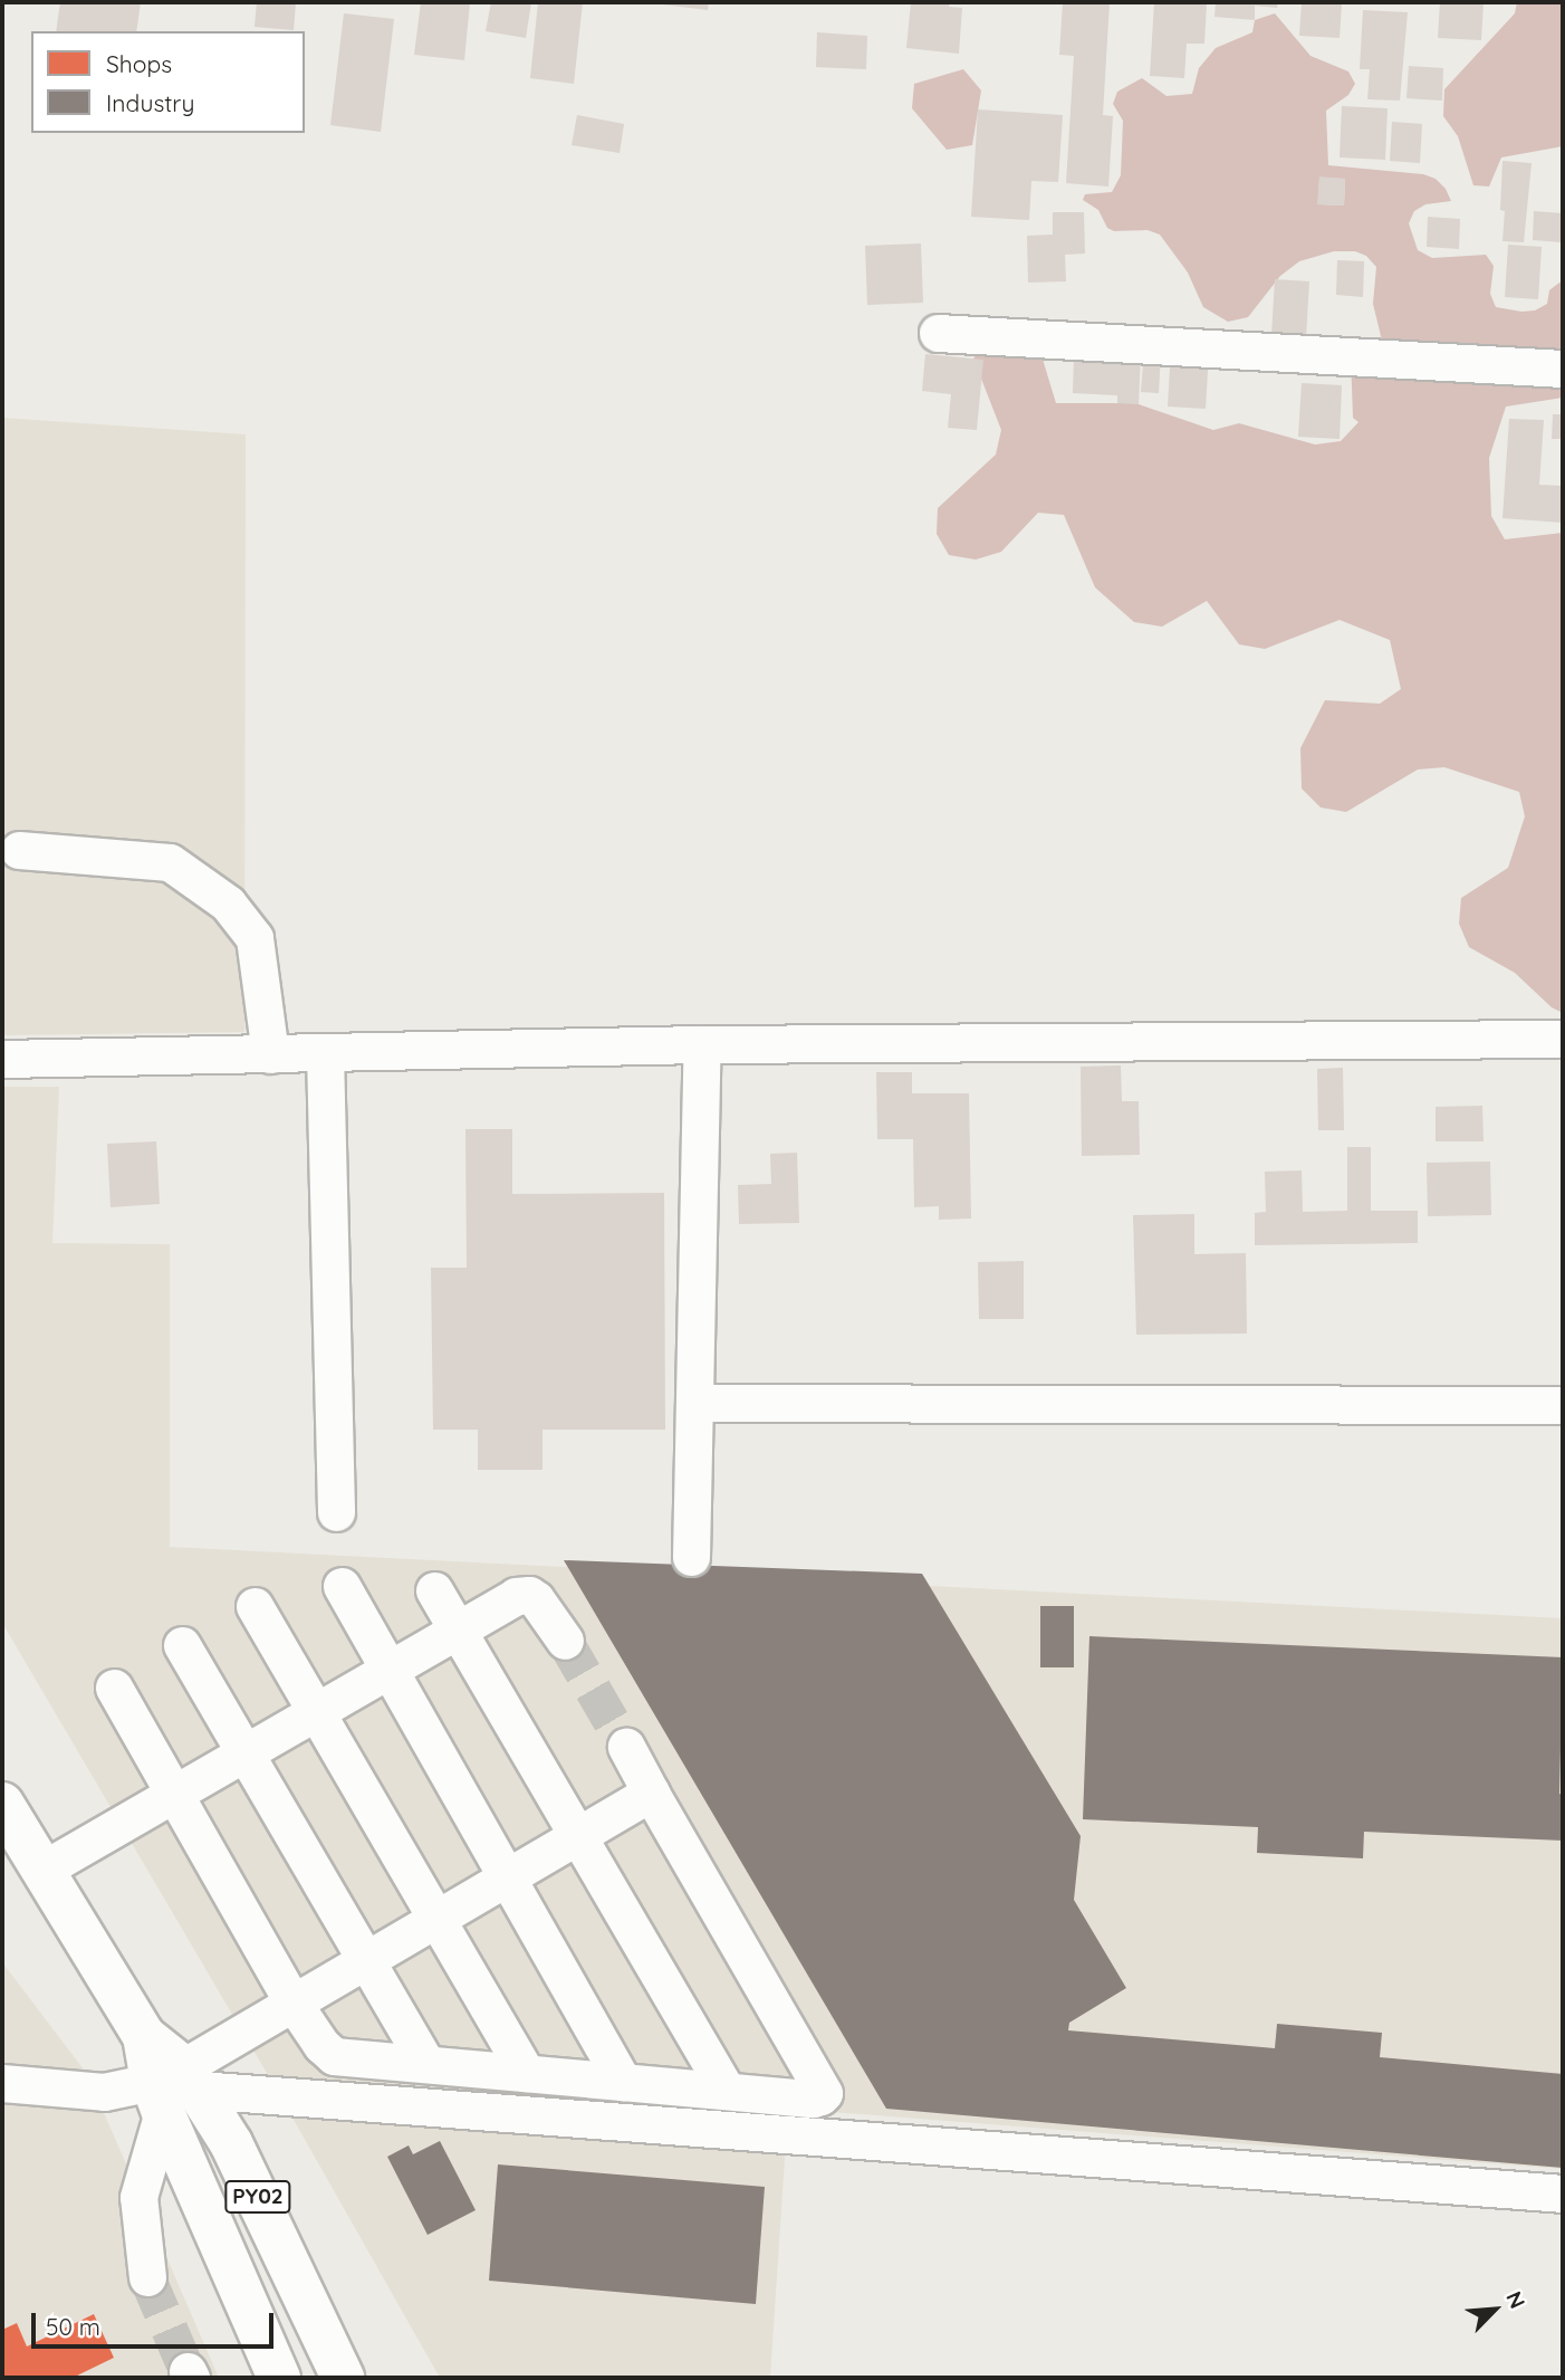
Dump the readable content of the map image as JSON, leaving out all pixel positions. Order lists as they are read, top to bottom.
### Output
{
  "streets": {
    "main road": ["PY02"]
  },
  "legend": ["Shops", "Industry"],
  "scale_bar": "50 m",
  "north": "top right"
}
